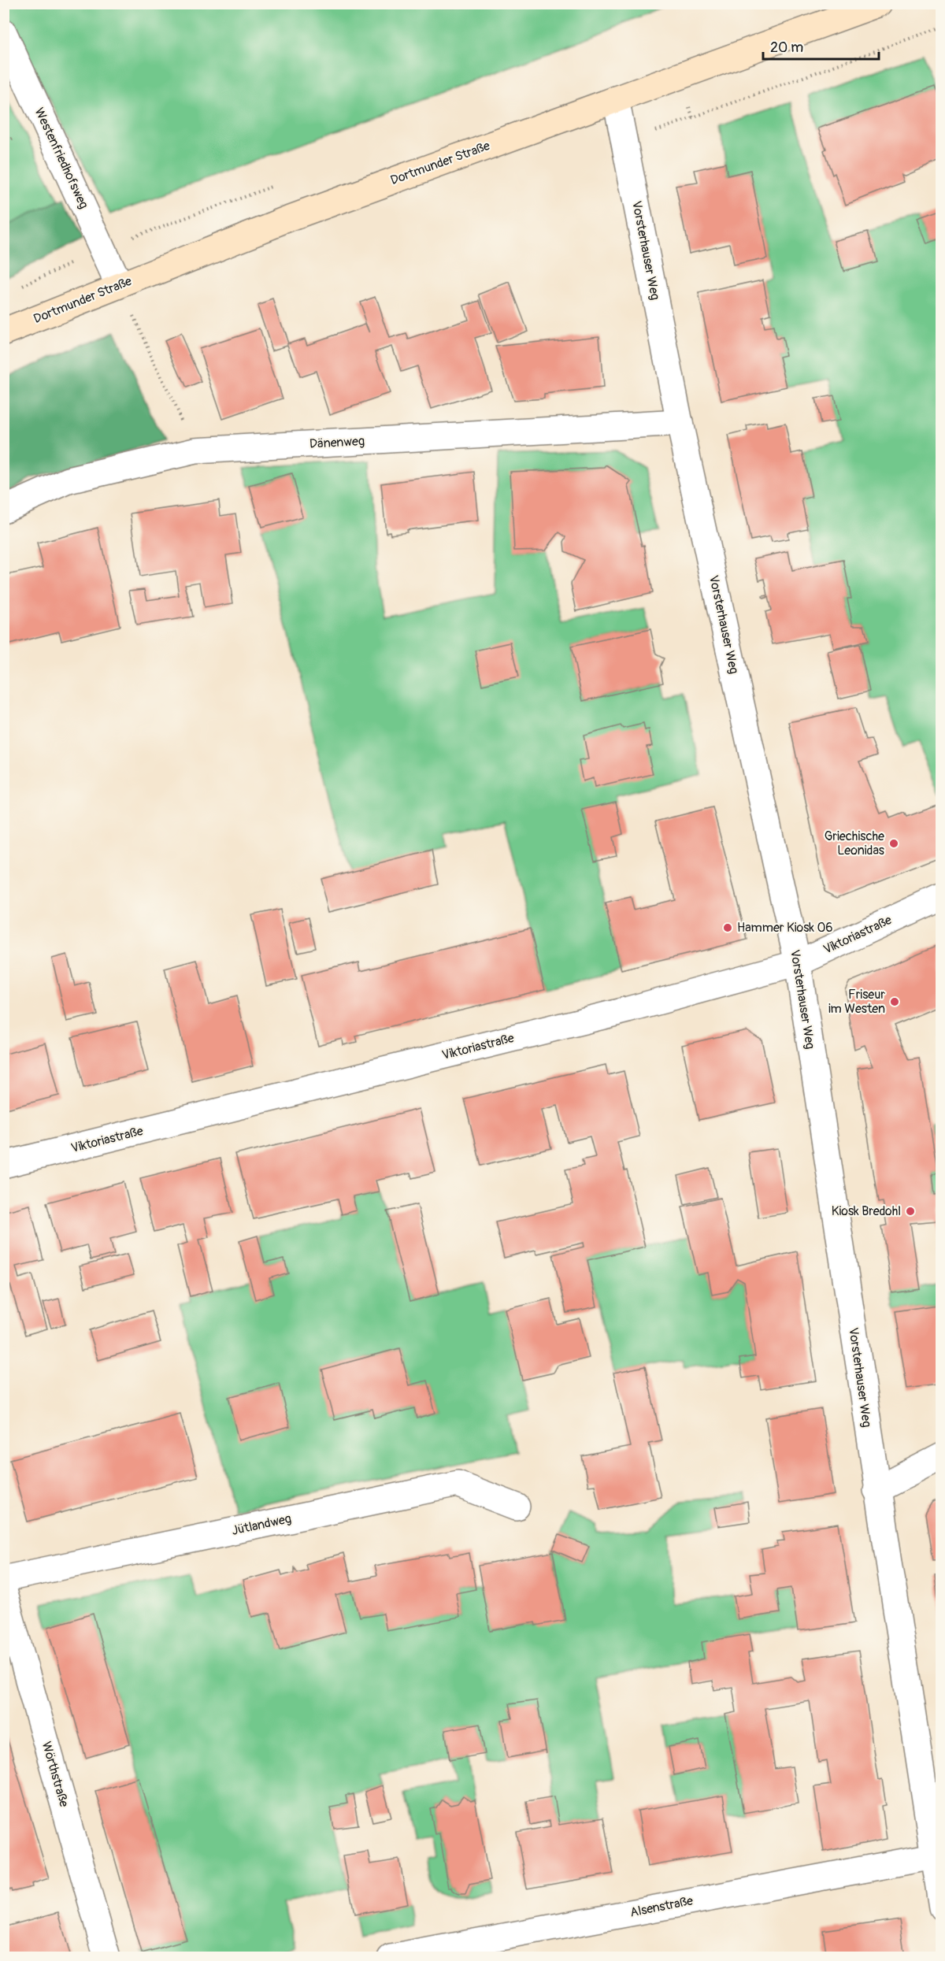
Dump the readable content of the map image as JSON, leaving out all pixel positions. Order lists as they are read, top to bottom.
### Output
{
  "streets": {
    "main road": ["Dortmunder Straße"],
    "street": [
      "Westenfriedhofsweg",
      "Vorsterhauser Weg",
      "Dänenweg",
      "Viktoriastraße",
      "Jütlandweg",
      "Wörthstraße",
      "Alsenstraße"
    ]
  },
  "crossings": [
    ["Westenfriedhofsweg", "Dortmunder Straße"],
    ["Dortmunder Straße", "Vorsterhauser Weg"],
    ["Vorsterhauser Weg", "Dänenweg"],
    ["Vorsterhauser Weg", "Viktoriastraße"],
    ["Vorsterhauser Weg", "Alsenstraße"]
  ],
  "places": [
    "Griechische Leonidas",
    "Hammer Kiosk 06",
    "Friseur im Westen",
    "Kiosk Bredohl"
  ],
  "scale_bar": "20 m"
}
